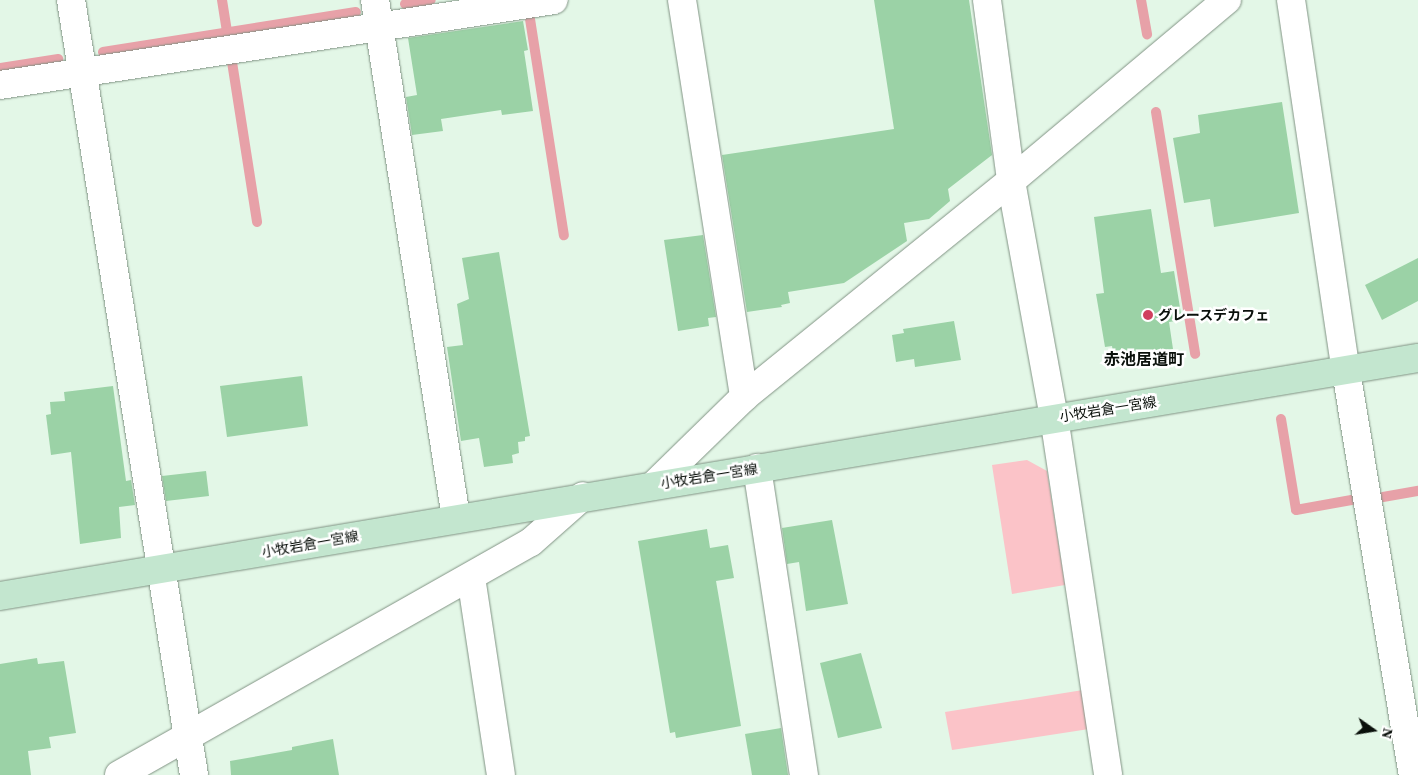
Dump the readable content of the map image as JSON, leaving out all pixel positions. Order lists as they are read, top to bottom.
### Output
{
  "streets": {
    "main road": ["小牧岩倉一宮線"]
  },
  "districts": ["赤池居道町"],
  "places": ["グレースデカフェ"],
  "north": "right"
}
